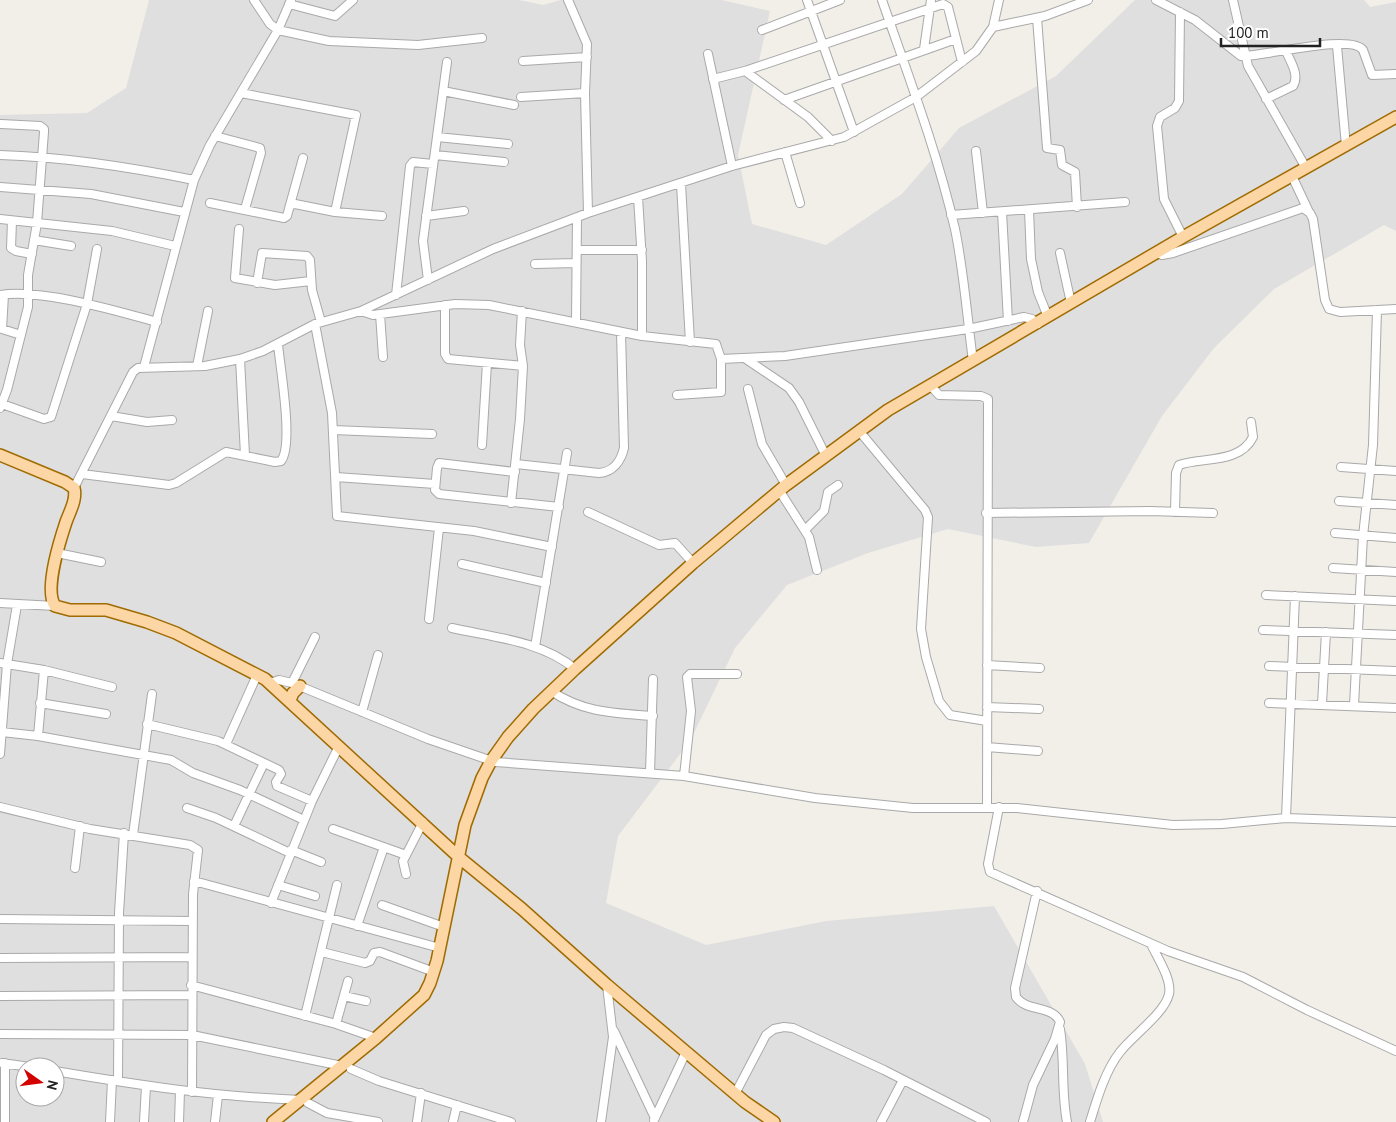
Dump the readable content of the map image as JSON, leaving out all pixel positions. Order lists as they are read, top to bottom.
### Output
{
  "scale_bar": "100 m",
  "north": "right"
}
